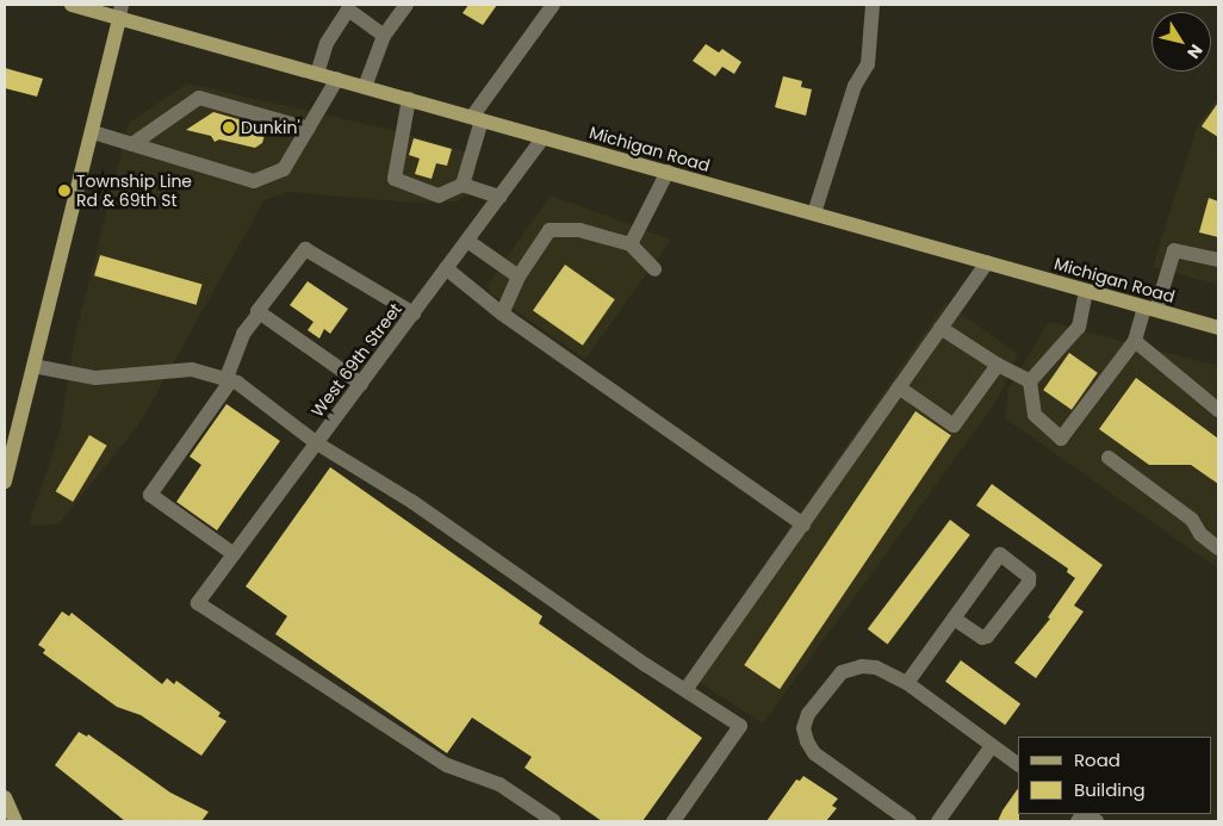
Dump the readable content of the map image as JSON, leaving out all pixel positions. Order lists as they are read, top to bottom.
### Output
{
  "streets": {
    "main road": ["Michigan Road"],
    "street": ["West 69th Street"]
  },
  "crossings": [
    ["Michigan Road", "West 69th Street"]
  ],
  "places": ["Dunkin'", "Township Line Rd & 69th St"],
  "legend": ["Road", "Building"],
  "north": "bottom right"
}
